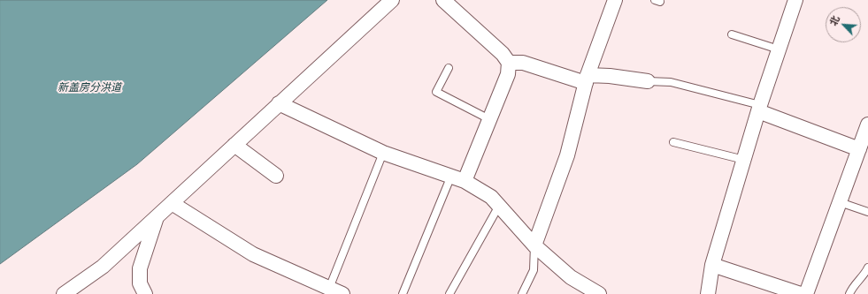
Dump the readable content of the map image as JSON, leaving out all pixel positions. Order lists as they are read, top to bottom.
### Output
{
  "water": ["新盖房分洪道"],
  "north": "top left"
}
